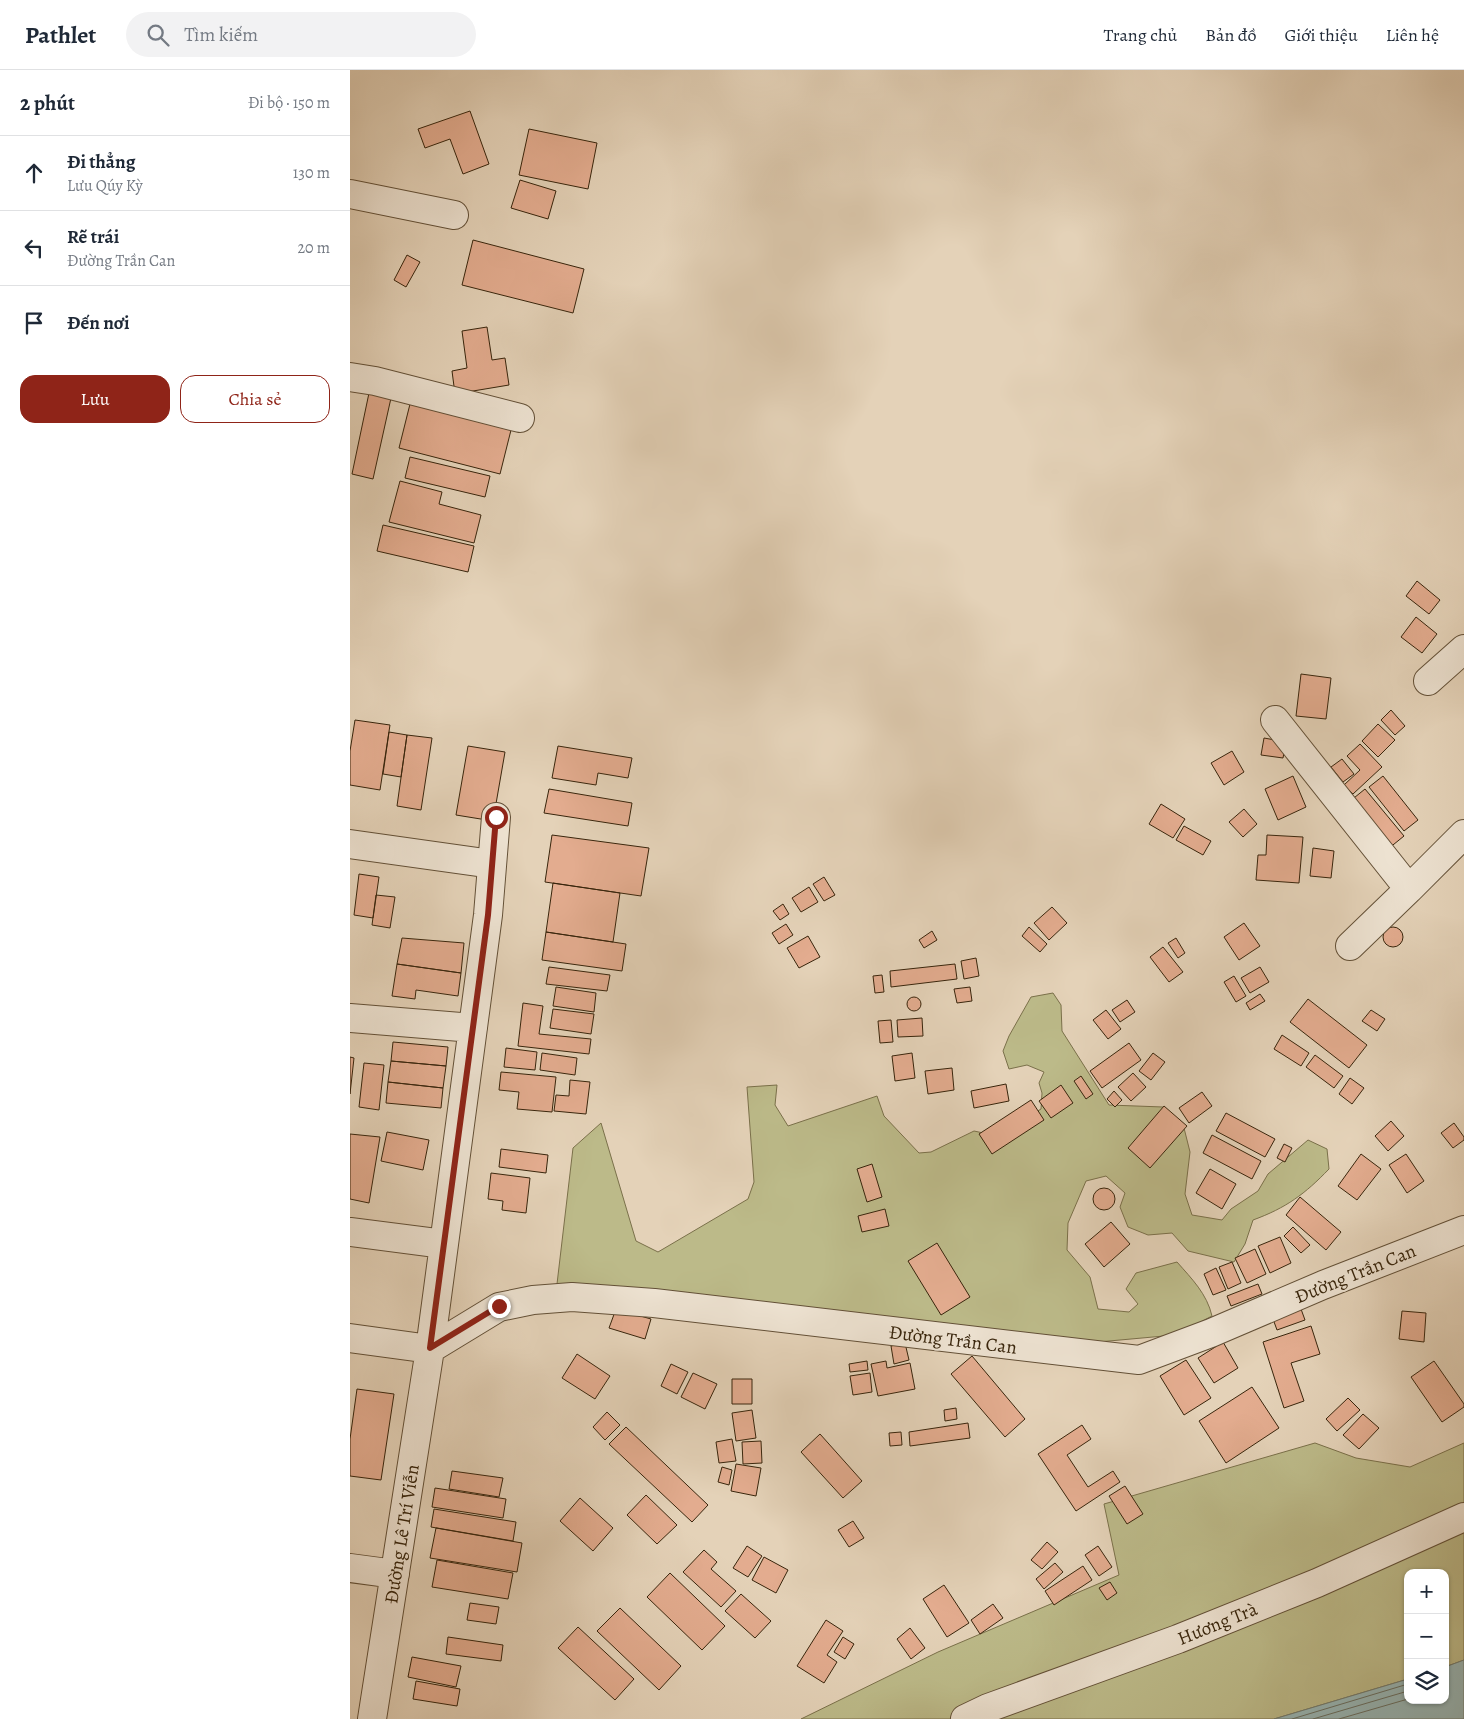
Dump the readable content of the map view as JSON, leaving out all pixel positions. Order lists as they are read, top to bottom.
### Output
{
  "streets": {
    "street": ["Đường Trần Can", "Đường Lê Trí Viễn", "Hương Trà"]
  },
  "crossings": [
    ["Đường Trần Can", "Đường Lê Trí Viễn"]
  ],
  "page": {
    "header": "Pathlet",
    "search": "Tìm kiếm",
    "nav": [
      "Trang chủ",
      "Bản đồ",
      "Giới thiệu",
      "Liên hệ"
    ],
    "heading": ["2 phút", "Đi bộ · 150 m"],
    "list": [
      ["Đi thẳng", "Lưu Qúy Kỳ", "130 m"],
      ["Rẽ trái", "Đường Trần Can", "20 m"],
      "Đến nơi"
    ],
    "buttons": ["Lưu", "Chia sẻ"],
    "map_buttons": ["+", "−"]
  }
}
